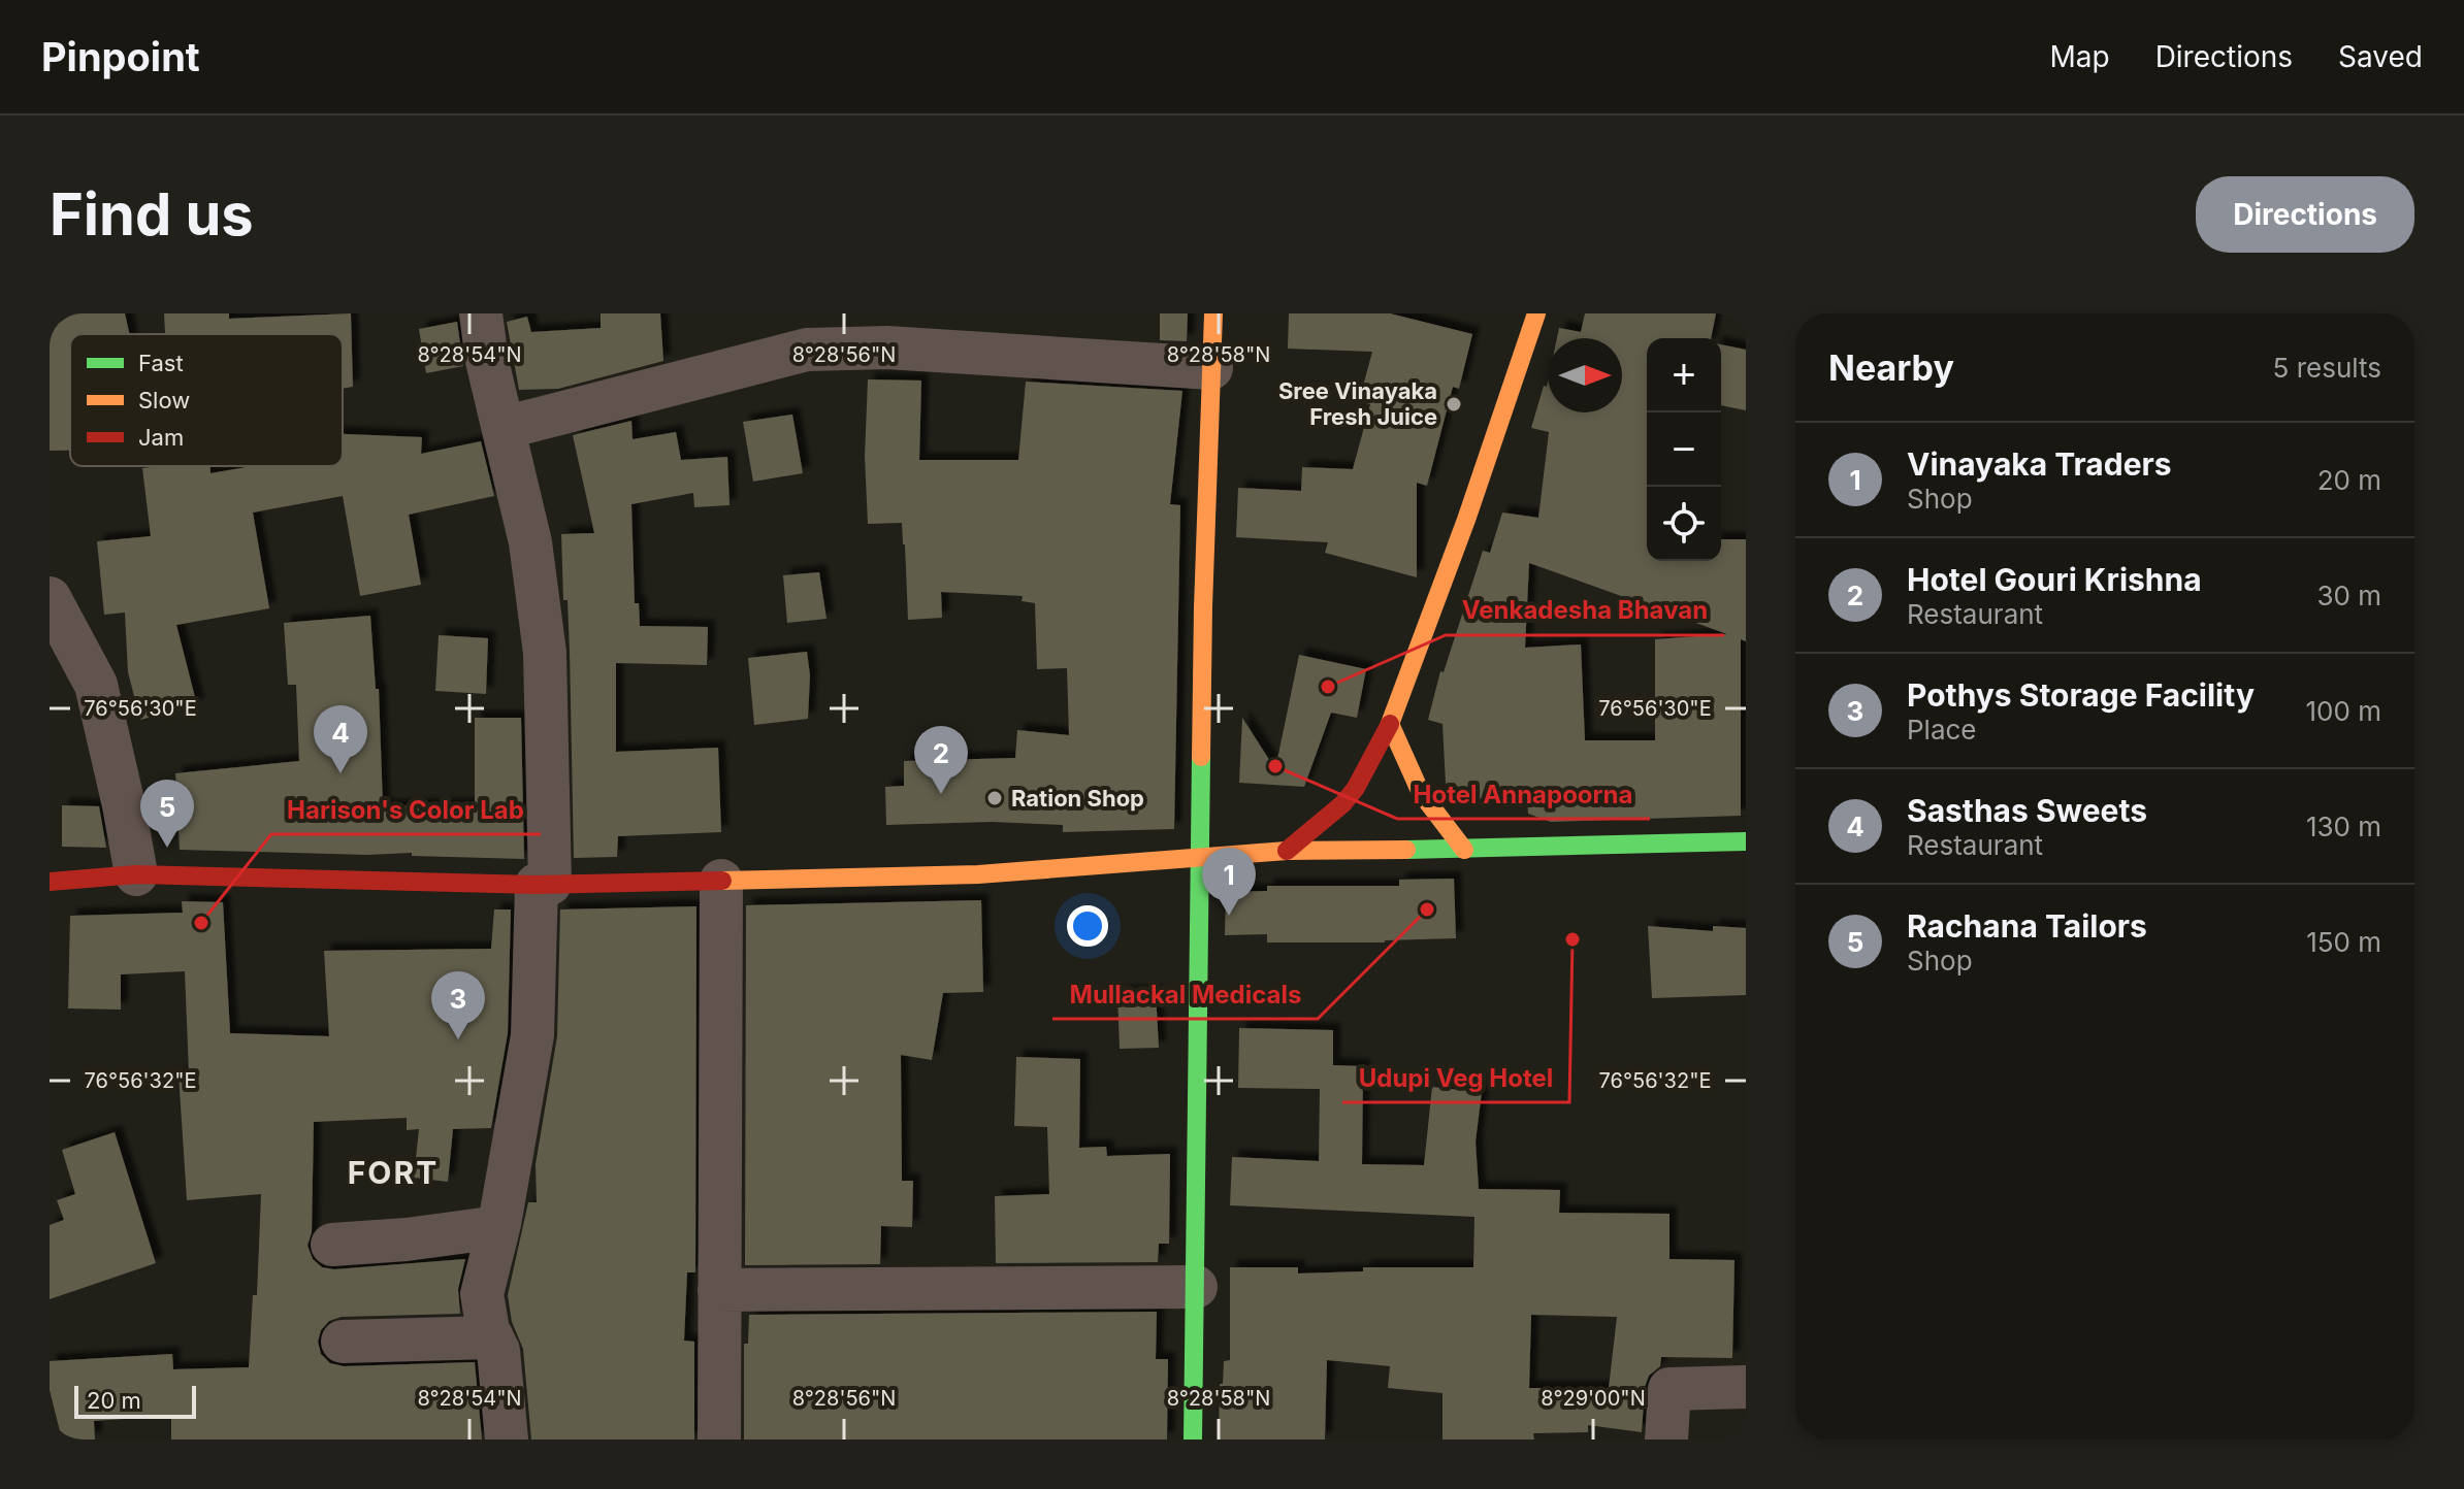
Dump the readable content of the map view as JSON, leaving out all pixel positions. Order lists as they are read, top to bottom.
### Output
{
  "districts": ["FORT"],
  "places": [
    "Sree Vinayaka Fresh Juice",
    "Venkadesha Bhavan",
    "Hotel Annapoorna",
    "Ration Shop",
    "Mullackal Medicals",
    "Harison's Color Lab",
    "Udupi Veg Hotel"
  ],
  "legend": ["Fast", "Slow", "Jam"],
  "scale_bar": "20 m",
  "north": "right",
  "page": {
    "header": "Pinpoint",
    "nav": ["Map", "Directions", "Saved"],
    "buttons": "Directions",
    "title": "Find us",
    "heading": ["Nearby", "5 results"],
    "map_buttons": ["+", "−"],
    "list": [
      {
        "mark": "1",
        "name": "Vinayaka Traders",
        "note": "Shop",
        "value": "20 m"
      },
      {
        "mark": "2",
        "name": "Hotel Gouri Krishna",
        "note": "Restaurant",
        "value": "30 m"
      },
      {
        "mark": "3",
        "name": "Pothys Storage Facility",
        "note": "Place",
        "value": "100 m"
      },
      {
        "mark": "4",
        "name": "Sasthas Sweets",
        "note": "Restaurant",
        "value": "130 m"
      },
      {
        "mark": "5",
        "name": "Rachana Tailors",
        "note": "Shop",
        "value": "150 m"
      }
    ],
    "pins": [
      "4",
      "2",
      "5",
      "1",
      "3"
    ],
    "scale": "20 m"
  },
  "coordinates": [
    "8°28'54\"N",
    "8°28'56\"N",
    "8°28'58\"N",
    "76°56'30\"E",
    "76°56'32\"E",
    "8°29'00\"N"
  ]
}
